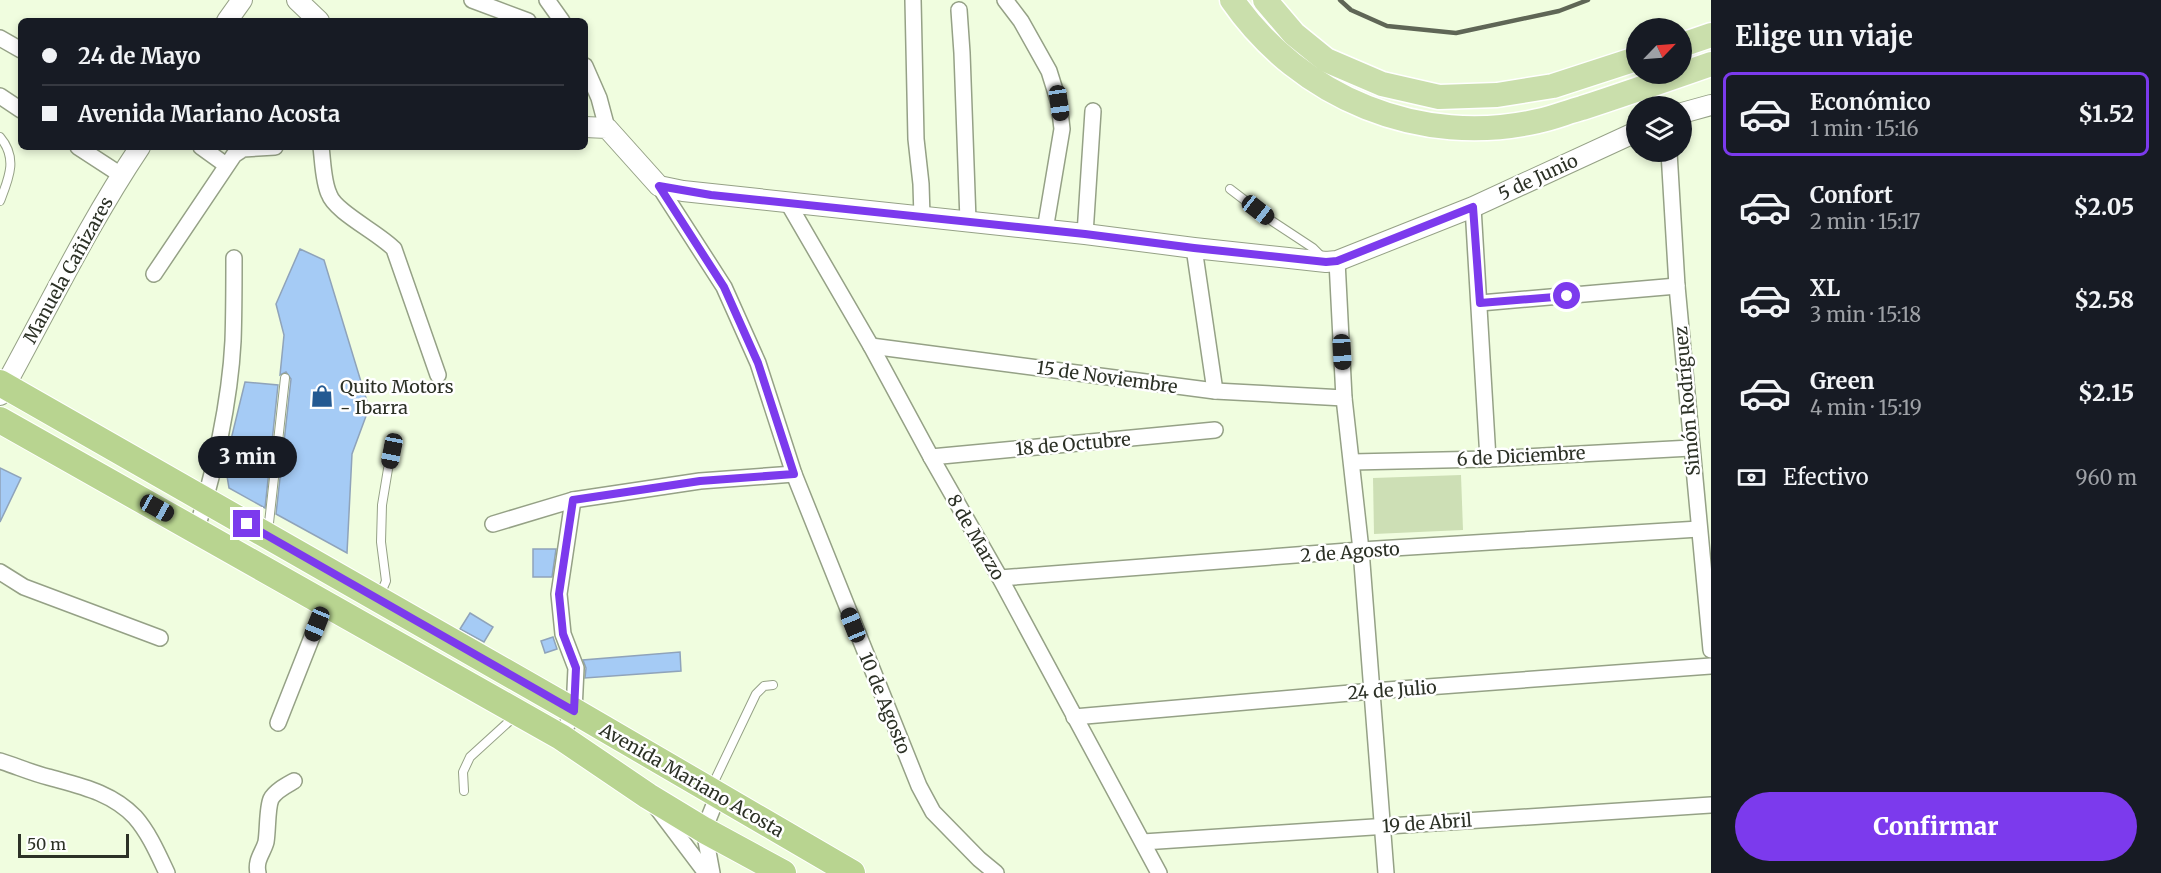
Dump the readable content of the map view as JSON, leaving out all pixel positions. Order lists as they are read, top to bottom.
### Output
{
  "streets": {
    "highway": ["Avenida Mariano Acosta"],
    "street": [
      "5 de Junio",
      "Manuela Cañizares",
      "15 de Noviembre",
      "Simón Rodríguez",
      "18 de Octubre",
      "6 de Diciembre",
      "8 de Marzo",
      "2 de Agosto",
      "24 de Julio",
      "10 de Agosto",
      "19 de Abril"
    ]
  },
  "crossings": [
    ["5 de Junio", "8 de Marzo"],
    ["5 de Junio", "10 de Agosto"],
    ["Manuela Cañizares", "Avenida Mariano Acosta"],
    ["15 de Noviembre", "8 de Marzo"],
    ["Simón Rodríguez", "6 de Diciembre"],
    ["Simón Rodríguez", "2 de Agosto"],
    ["18 de Octubre", "8 de Marzo"],
    ["8 de Marzo", "2 de Agosto"],
    ["8 de Marzo", "24 de Julio"],
    ["8 de Marzo", "19 de Abril"]
  ],
  "places": {
    "shop": ["Quito Motors - Ibarra"]
  },
  "scale_bar": "50 m",
  "north": "top right",
  "page": {
    "heading": "Elige un viaje",
    "banner": ["24 de Mayo", "Avenida Mariano Acosta"],
    "list": [
      {
        "name": "Económico",
        "note": "1 min · 15:16",
        "value": "$1.52"
      },
      {
        "name": "Confort",
        "note": "2 min · 15:17",
        "value": "$2.05"
      },
      {
        "name": "XL",
        "note": "3 min · 15:18",
        "value": "$2.58"
      },
      {
        "name": "Green",
        "note": "4 min · 15:19",
        "value": "$2.15"
      }
    ],
    "bubble": "3 min",
    "pay": ["Efectivo", "960 m"],
    "buttons": "Confirmar",
    "scale": "50 m"
  }
}
